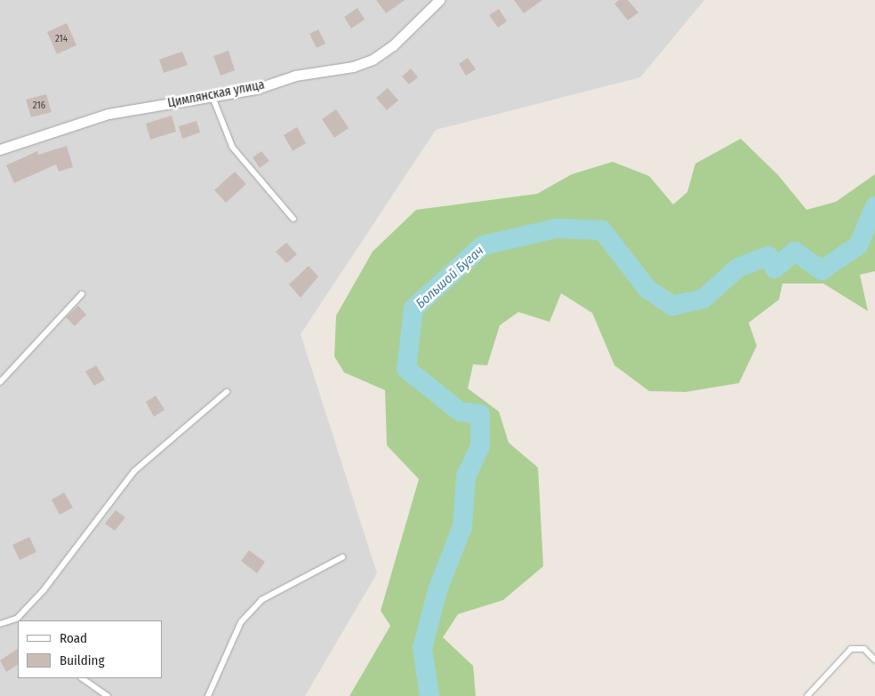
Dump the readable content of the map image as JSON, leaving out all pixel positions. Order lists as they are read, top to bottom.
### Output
{
  "streets": {
    "street": ["Цимлянская улица"]
  },
  "water": ["Большой Бугач"],
  "house_numbers": ["214", "216"],
  "legend": ["Road", "Building"]
}
